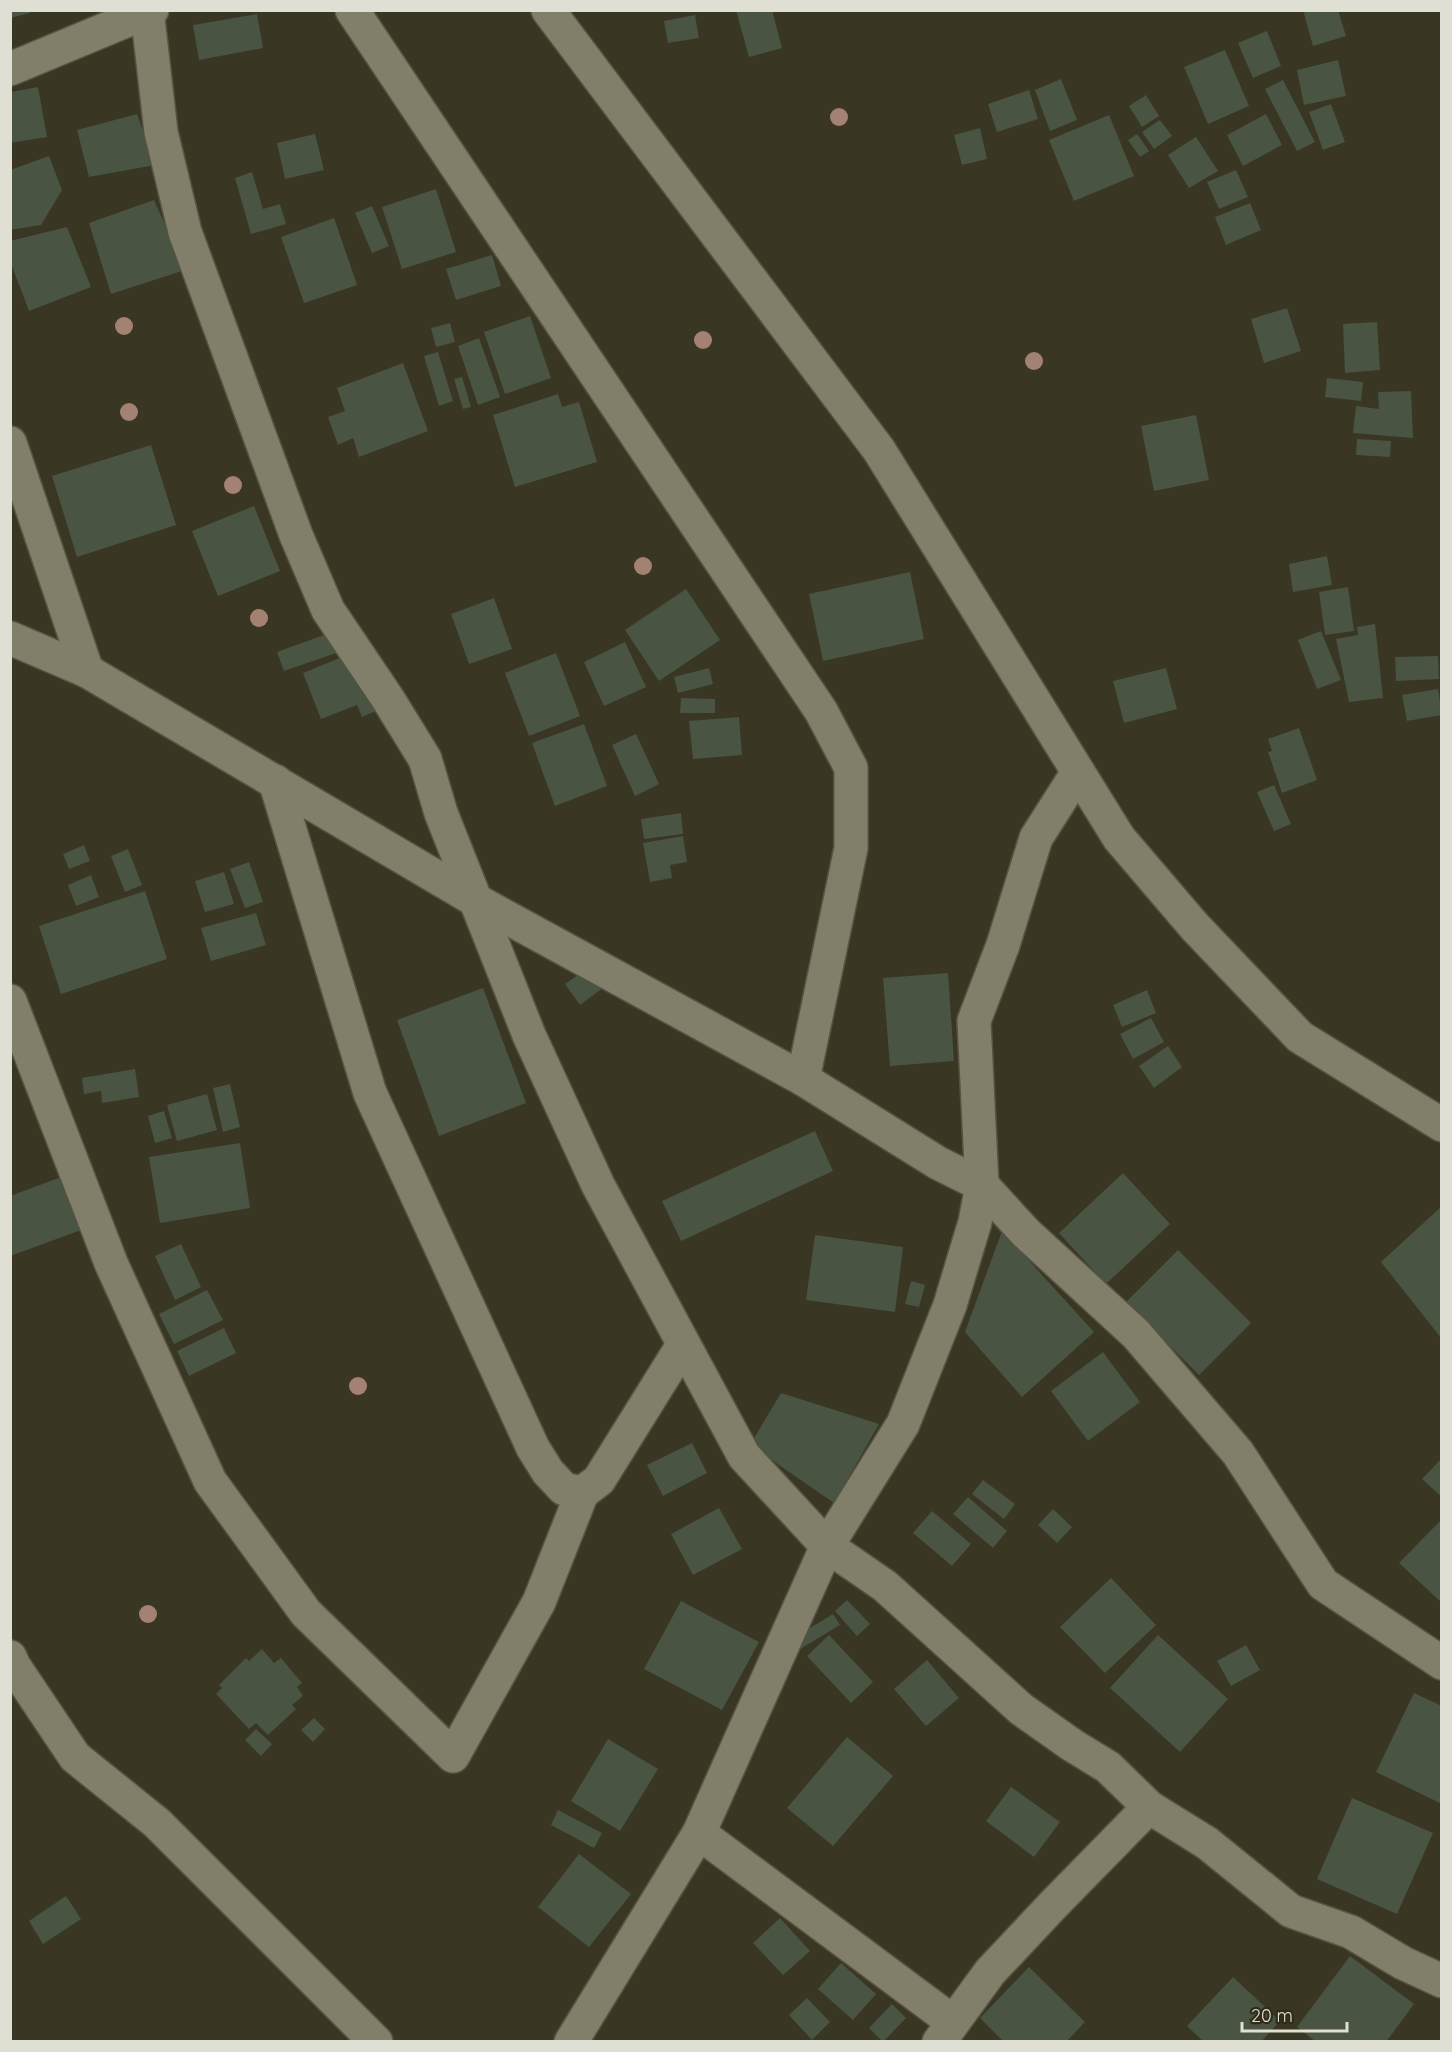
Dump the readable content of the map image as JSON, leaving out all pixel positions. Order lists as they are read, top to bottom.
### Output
{
  "scale_bar": "20 m"
}
